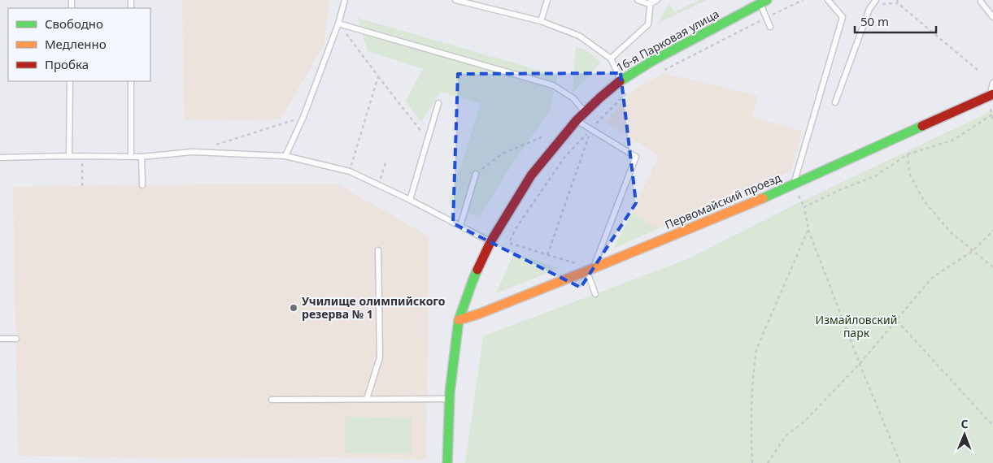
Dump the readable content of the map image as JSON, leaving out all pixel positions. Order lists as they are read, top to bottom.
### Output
{
  "streets": {
    "main road": ["16-я Парковая улица", "Первомайский проезд"]
  },
  "crossings": [
    ["16-я Парковая улица", "Первомайский проезд"]
  ],
  "parks": ["Измайловский парк"],
  "places": ["Училище олимпийского резерва № 1"],
  "legend": ["Свободно", "Медленно", "Пробка"],
  "scale_bar": "50 m",
  "north": "top"
}
